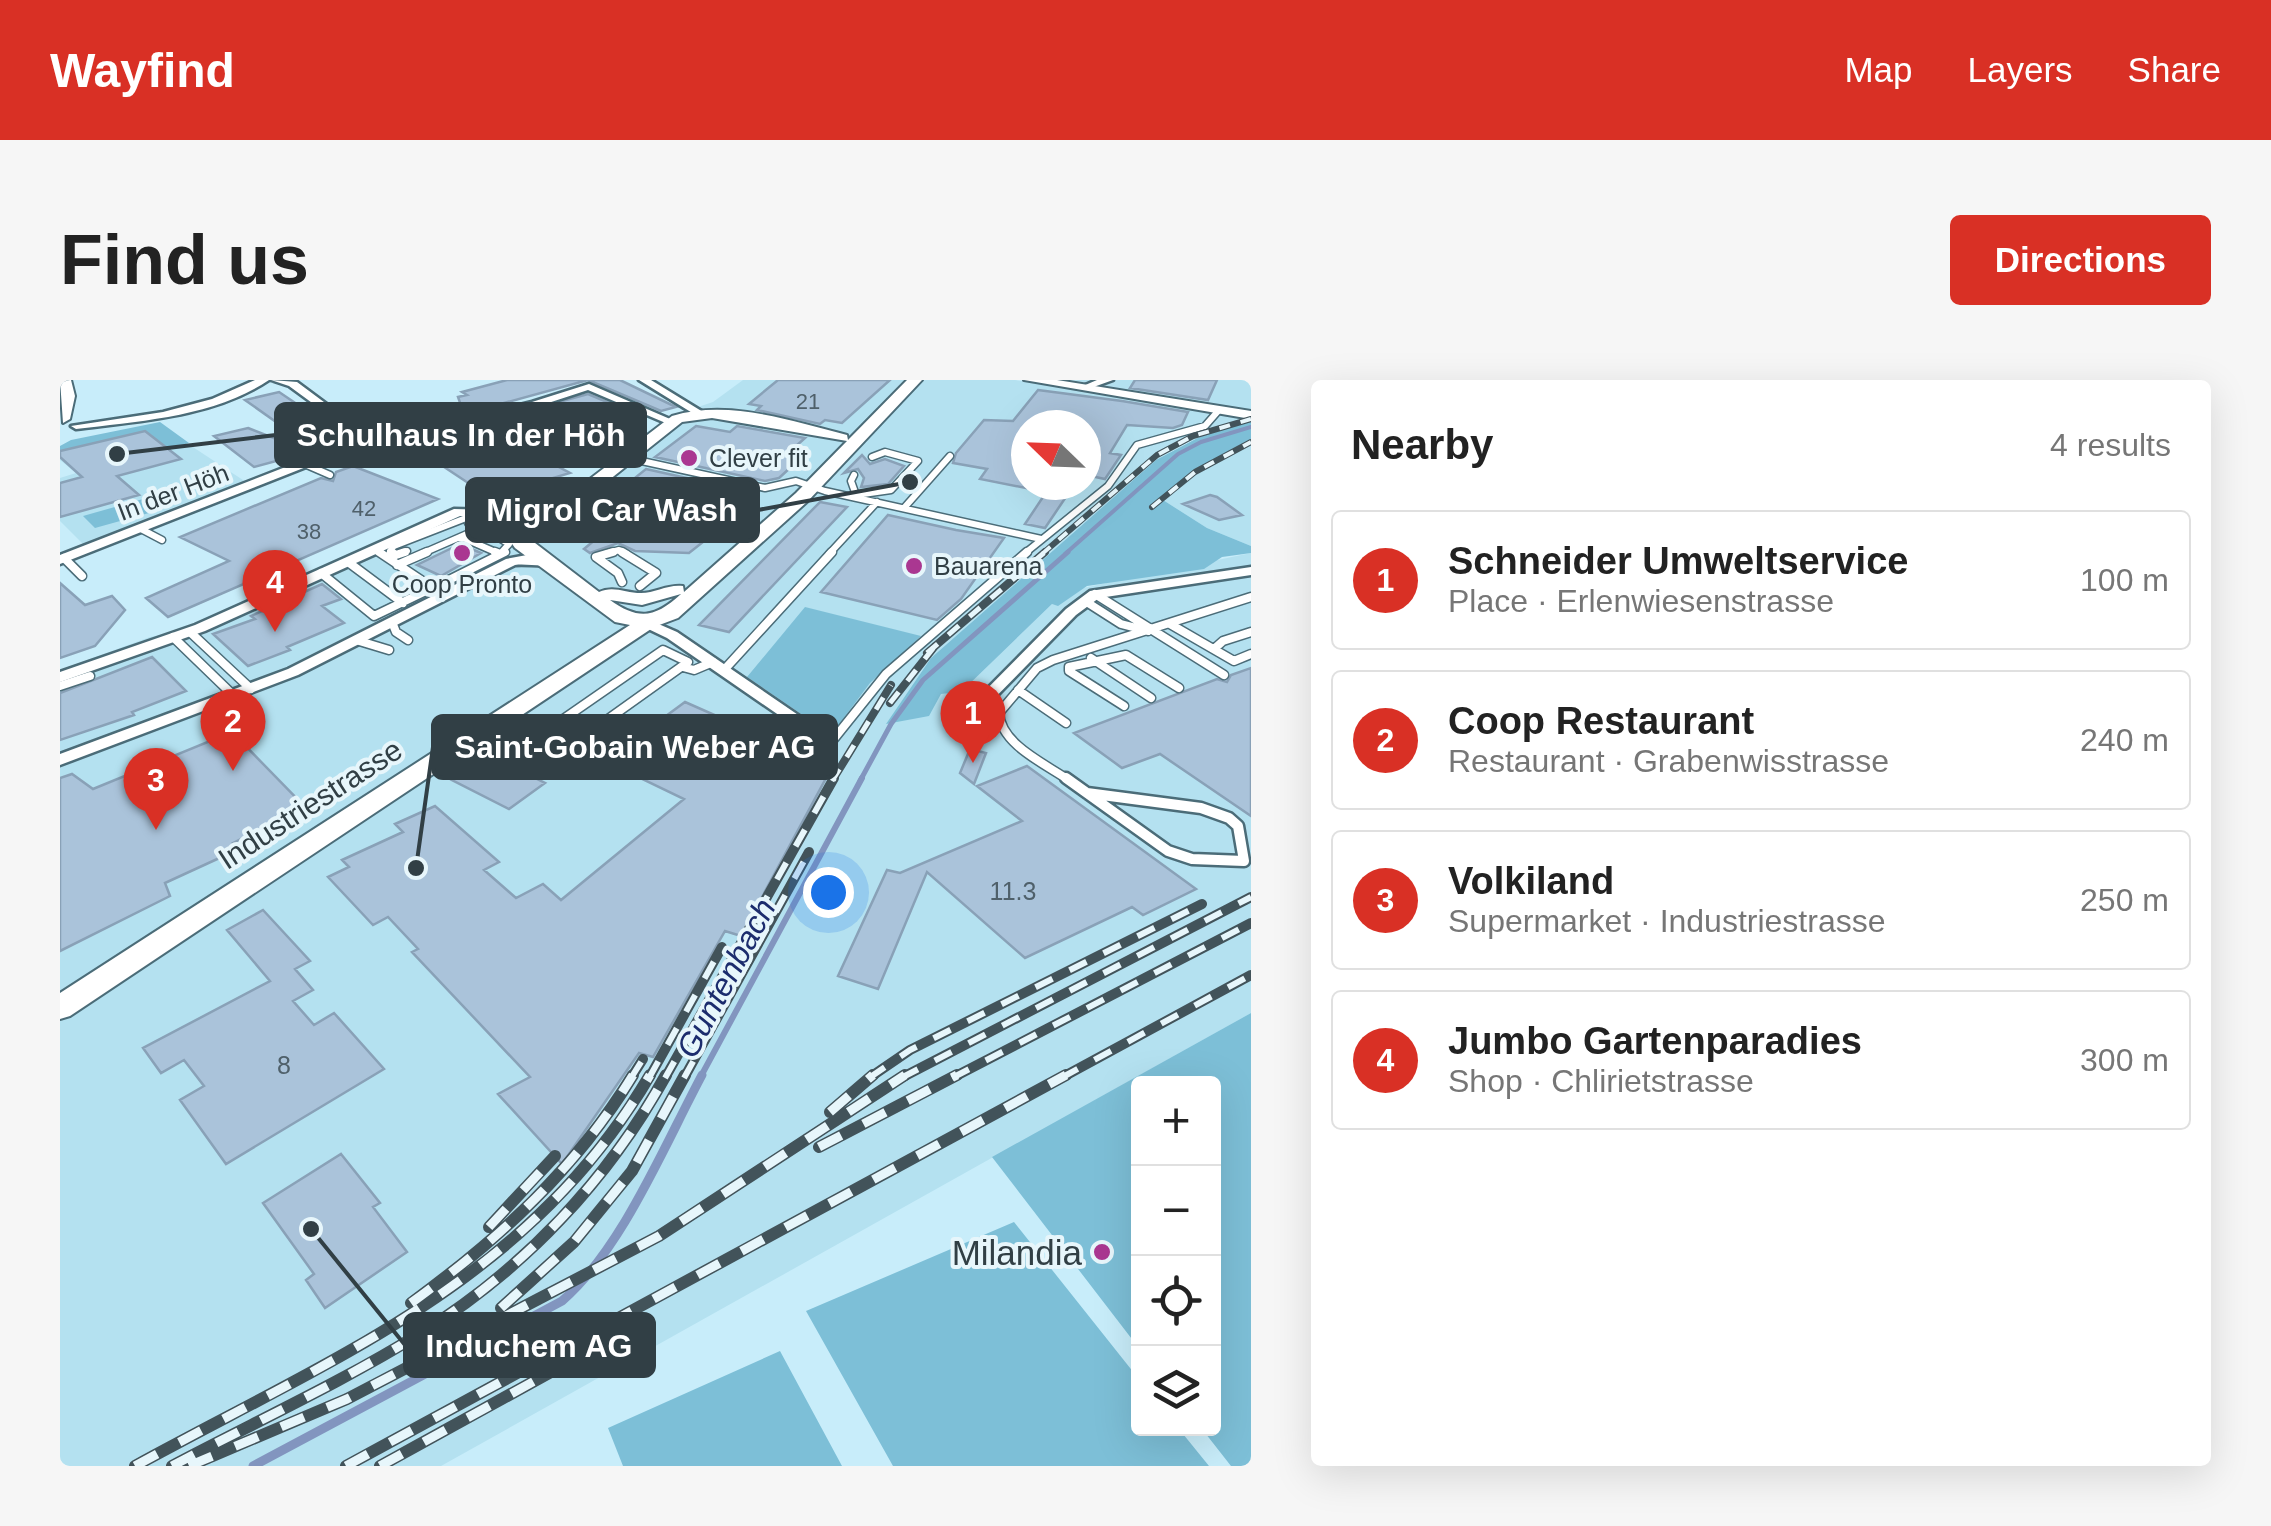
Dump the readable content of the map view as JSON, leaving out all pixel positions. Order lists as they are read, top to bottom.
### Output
{
  "streets": {
    "main road": ["Industriestrasse"],
    "street": ["In der Höh"]
  },
  "water": ["Guntenbach"],
  "places": [
    "Schulhaus In der Höh",
    "Clever fit",
    "Migrol Car Wash",
    "Coop Pronto",
    "Bauarena",
    "Saint-Gobain Weber AG",
    "Induchem AG",
    "Milandia"
  ],
  "house_numbers": [
    "21",
    "42",
    "38",
    "11.3",
    "8"
  ],
  "north": "top left",
  "page": {
    "header": "Wayfind",
    "nav": ["Map", "Layers", "Share"],
    "buttons": "Directions",
    "title": "Find us",
    "heading": ["Nearby", "4 results"],
    "list": [
      {
        "mark": "1",
        "name": "Schneider Umweltservice",
        "note": "Place · Erlenwiesenstrasse",
        "value": "100 m"
      },
      {
        "mark": "2",
        "name": "Coop Restaurant",
        "note": "Restaurant · Grabenwisstrasse",
        "value": "240 m"
      },
      {
        "mark": "3",
        "name": "Volkiland",
        "note": "Supermarket · Industriestrasse",
        "value": "250 m"
      },
      {
        "mark": "4",
        "name": "Jumbo Gartenparadies",
        "note": "Shop · Chlirietstrasse",
        "value": "300 m"
      }
    ],
    "pins": [
      "4",
      "1",
      "2",
      "3"
    ],
    "map_buttons": ["+", "−"]
  }
}
